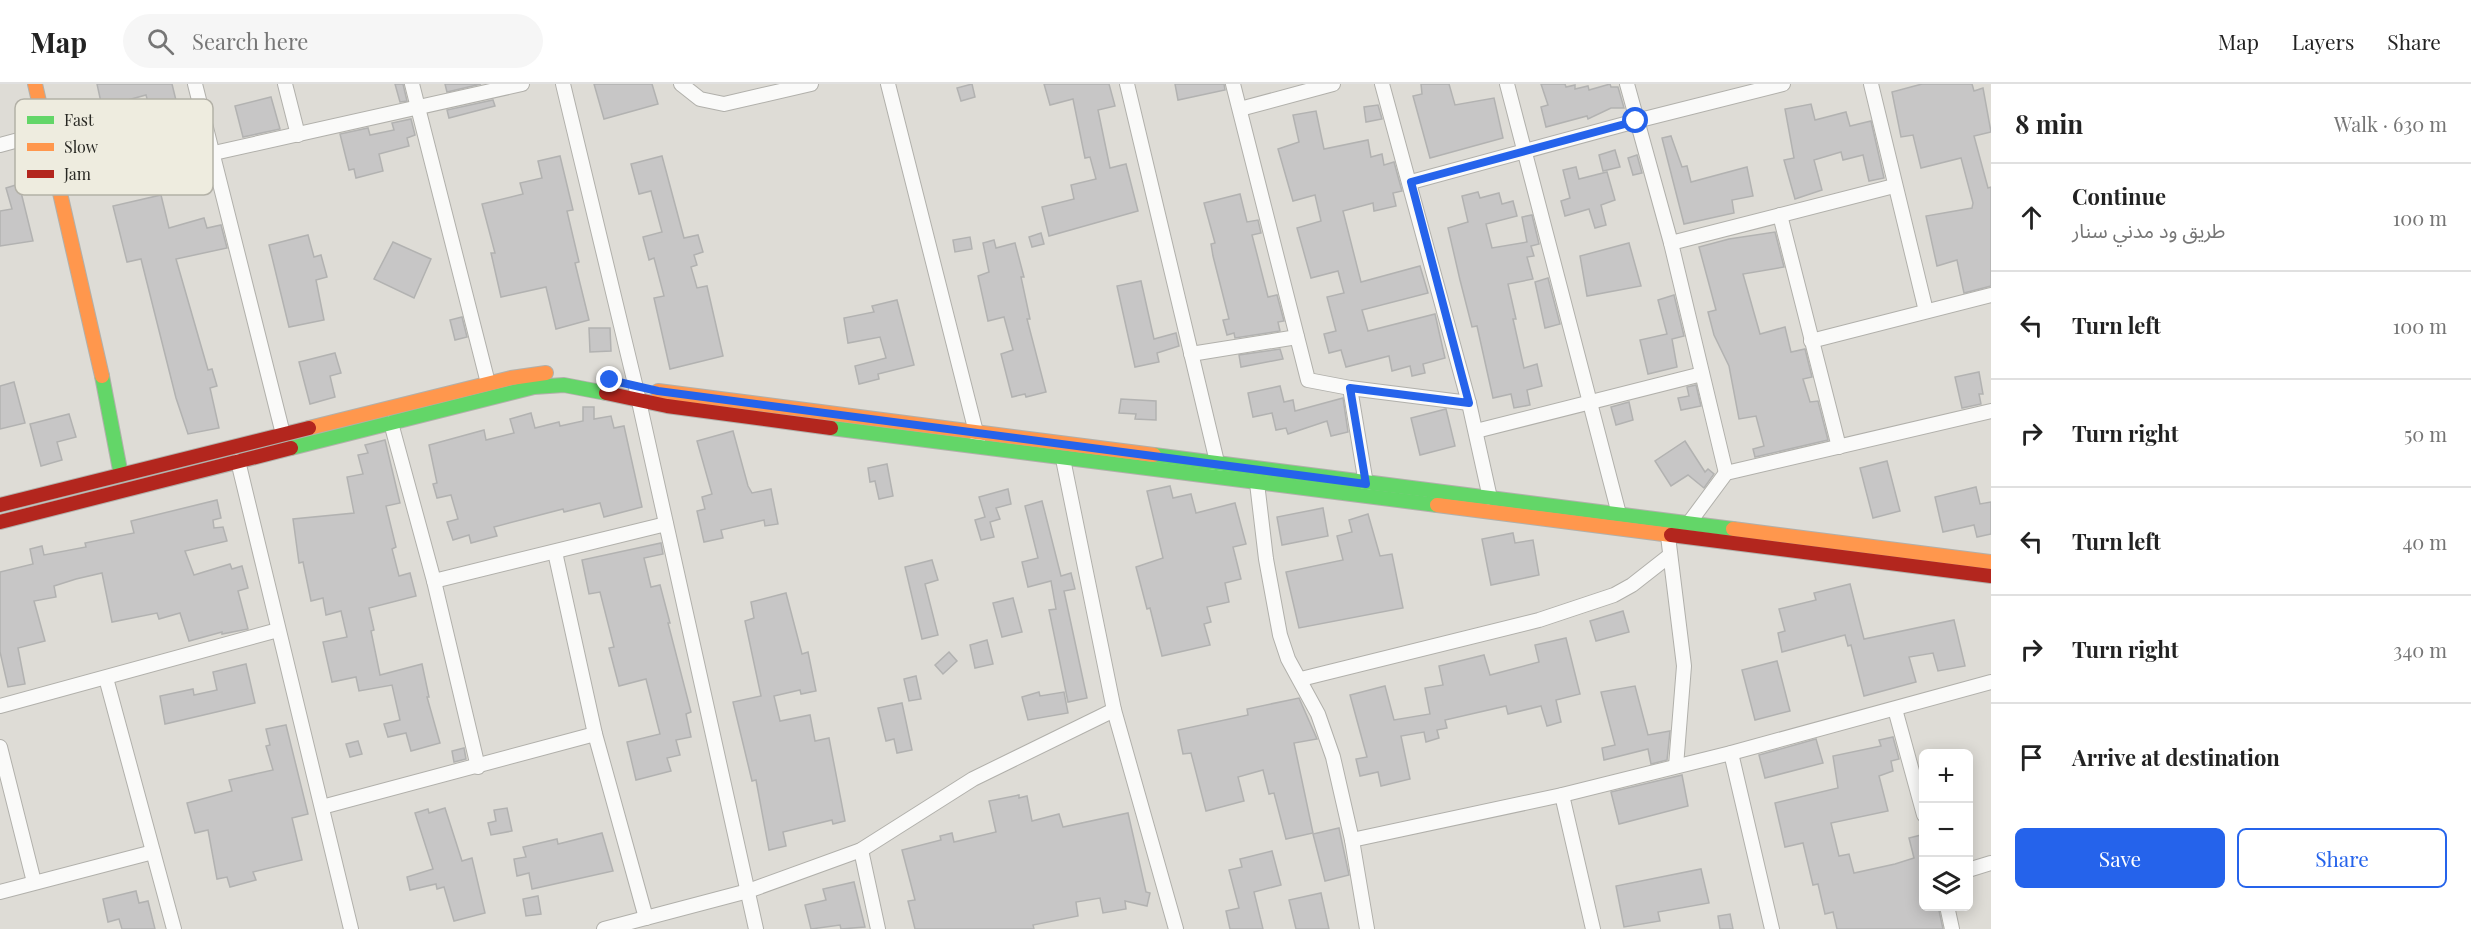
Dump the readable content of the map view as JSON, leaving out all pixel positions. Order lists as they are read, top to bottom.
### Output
{
  "legend": ["Fast", "Slow", "Jam"],
  "page": {
    "header": "Map",
    "search": "Search here",
    "nav": ["Map", "Layers", "Share"],
    "heading": ["8 min", "Walk · 630 m"],
    "list": [
      ["Continue", "طريق ود مدني سنار", "100 m"],
      ["Turn left", "100 m"],
      ["Turn right", "50 m"],
      ["Turn left", "40 m"],
      ["Turn right", "340 m"],
      "Arrive at destination"
    ],
    "map_buttons": ["+", "−"],
    "buttons": ["Save", "Share"]
  }
}
